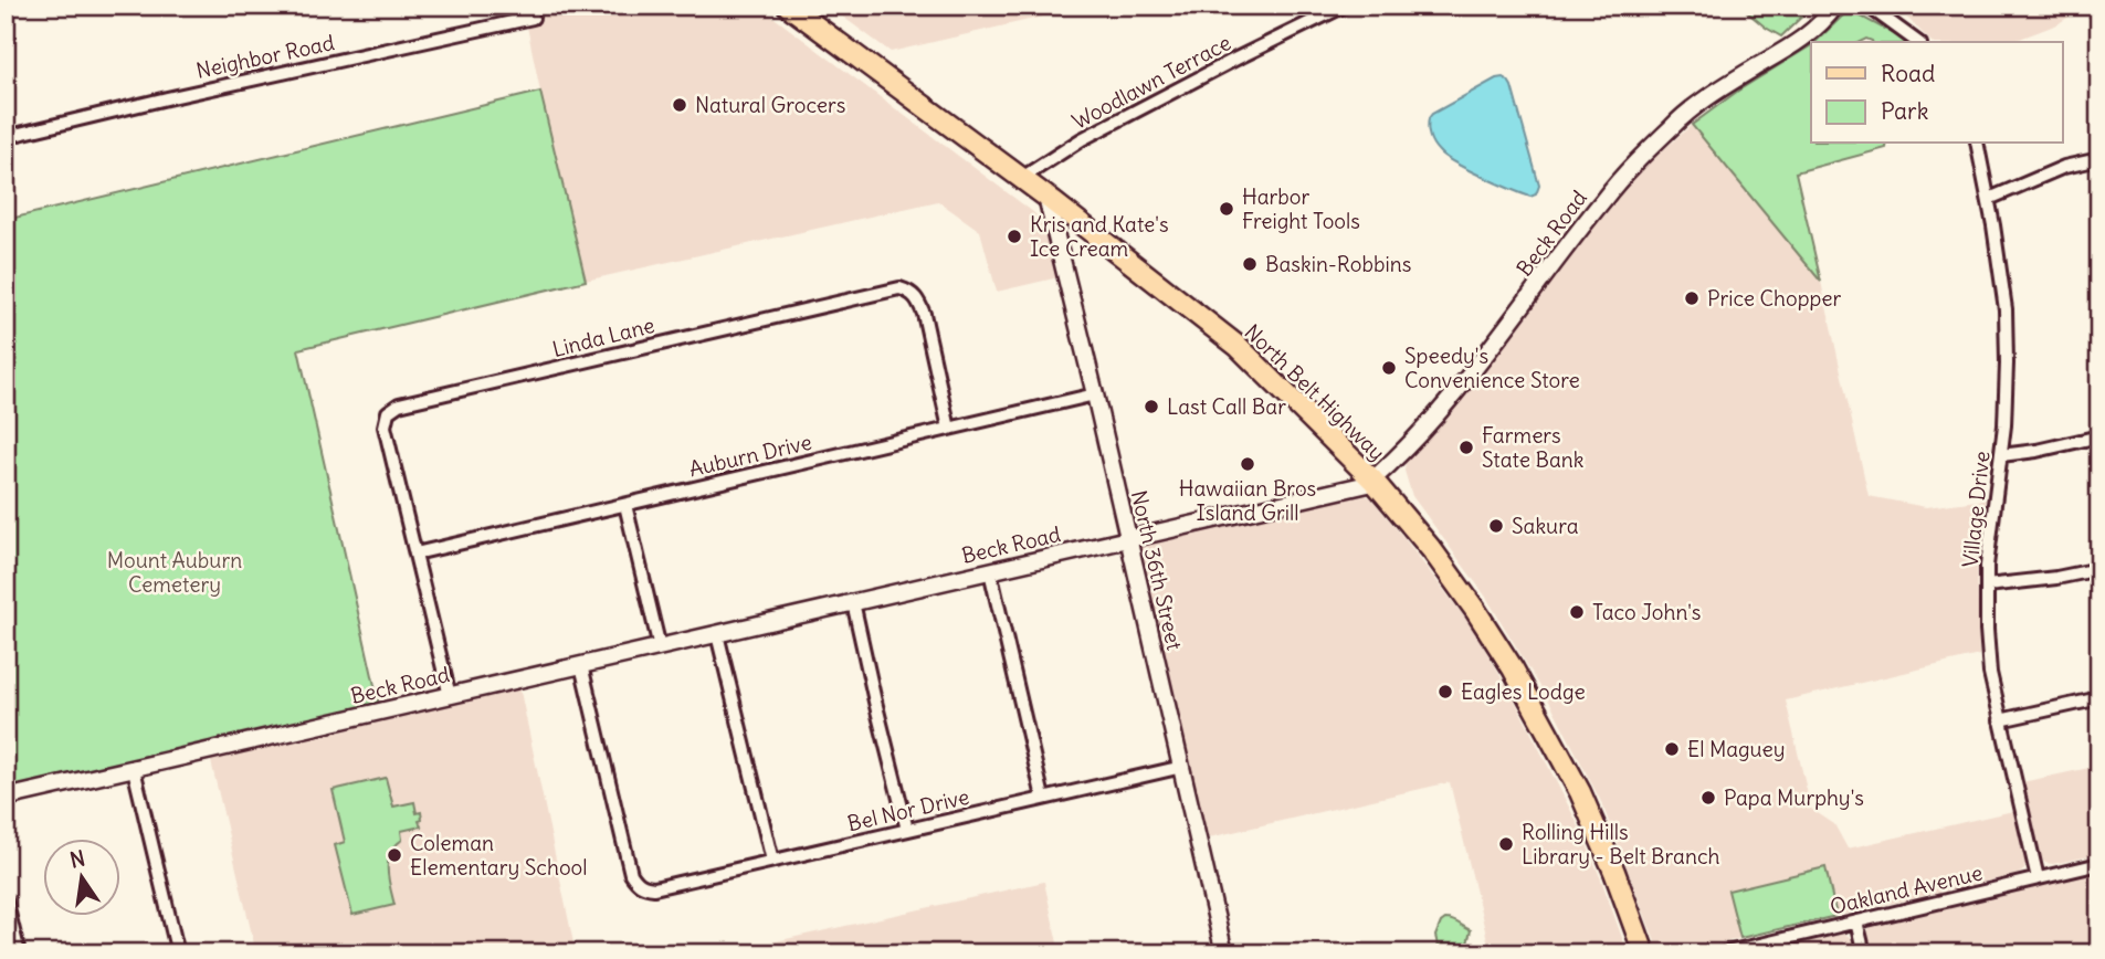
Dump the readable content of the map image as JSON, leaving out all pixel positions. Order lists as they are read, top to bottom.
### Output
{
  "streets": {
    "main road": ["North Belt Highway"],
    "street": [
      "Neighbor Road",
      "Woodlawn Terrace",
      "Beck Road",
      "Linda Lane",
      "Auburn Drive",
      "Village Drive",
      "North 36th Street",
      "Bel Nor Drive",
      "Oakland Avenue"
    ]
  },
  "crossings": [
    ["Woodlawn Terrace", "North Belt Highway"],
    ["Beck Road", "North Belt Highway"],
    ["Beck Road", "North 36th Street"],
    ["Beck Road", "Bel Nor Drive"],
    ["Linda Lane", "Auburn Drive"],
    ["North Belt Highway", "North 36th Street"],
    ["Auburn Drive", "North 36th Street"],
    ["Village Drive", "Oakland Avenue"],
    ["North 36th Street", "Bel Nor Drive"]
  ],
  "parks": ["Mount Auburn Cemetery"],
  "places": [
    "Natural Grocers",
    "Harbor Freight Tools",
    "Kris and Kate's Ice Cream",
    "Baskin-Robbins",
    "Price Chopper",
    "Speedy's Convenience Store",
    "Last Call Bar",
    "Farmers State Bank",
    "Hawaiian Bros Island Grill",
    "Sakura",
    "Taco John's",
    "Eagles Lodge",
    "El Maguey",
    "Papa Murphy's",
    "Rolling Hills Library - Belt Branch",
    "Coleman Elementary School"
  ],
  "legend": ["Road", "Park"],
  "north": "top"
}
